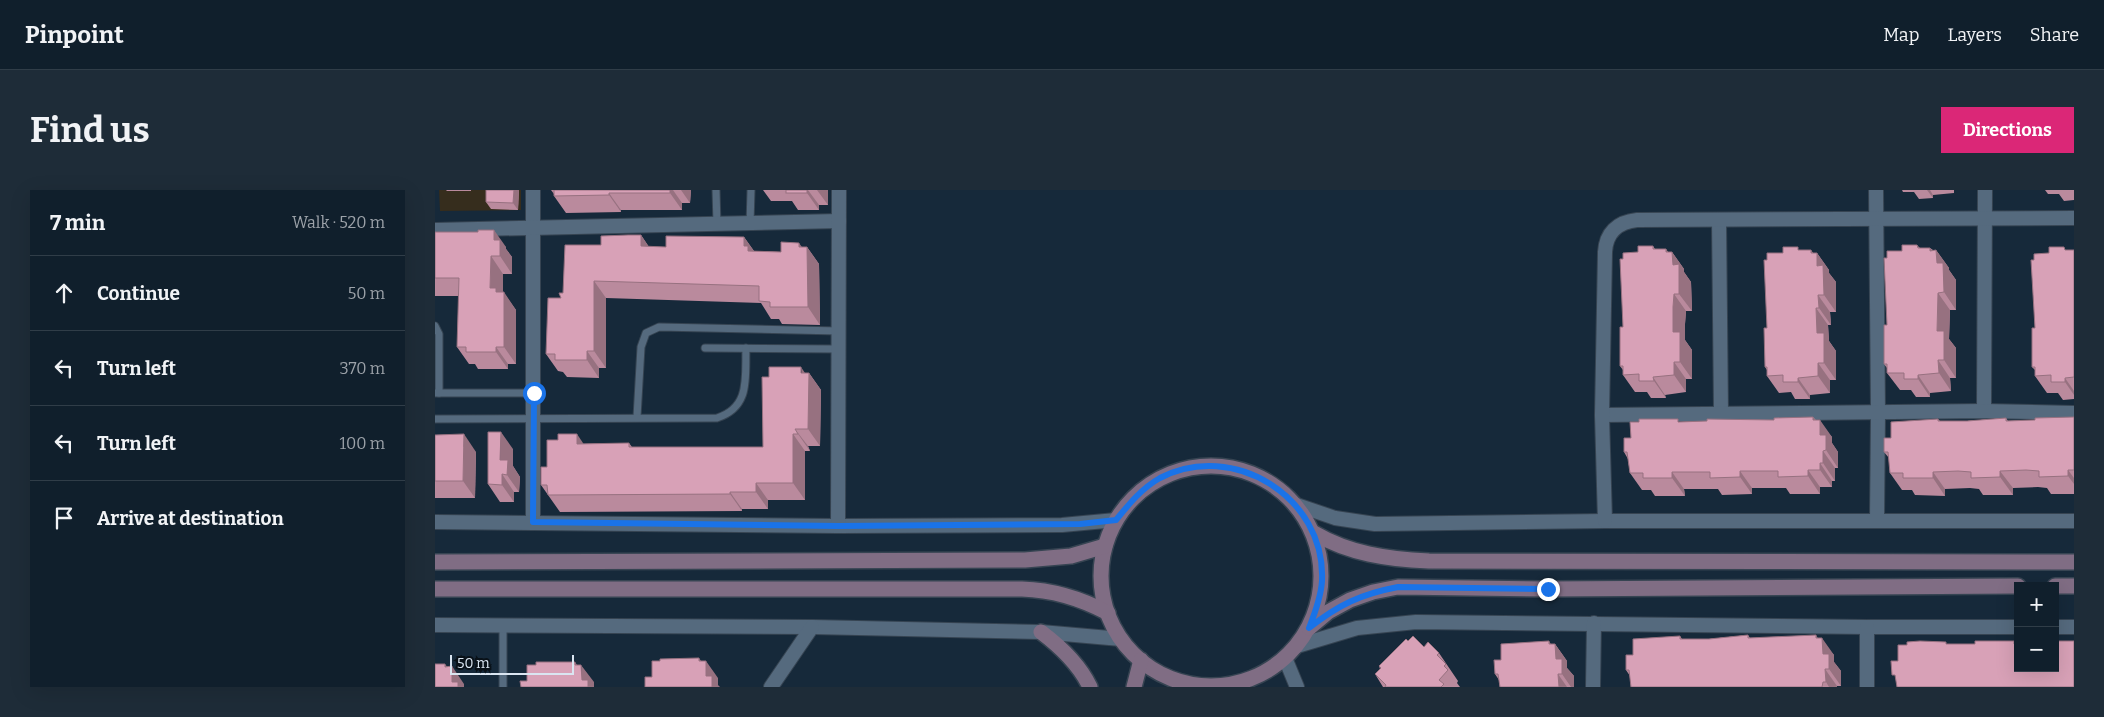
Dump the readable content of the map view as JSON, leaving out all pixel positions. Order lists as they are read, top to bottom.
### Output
{
  "scale_bar": "50 m",
  "page": {
    "header": "Pinpoint",
    "nav": ["Map", "Layers", "Share"],
    "buttons": "Directions",
    "title": "Find us",
    "heading": ["7 min", "Walk · 520 m"],
    "list": [
      ["Continue", "50 m"],
      ["Turn left", "370 m"],
      ["Turn left", "100 m"],
      "Arrive at destination"
    ],
    "map_buttons": ["+", "−"],
    "scale": "50 m"
  }
}
